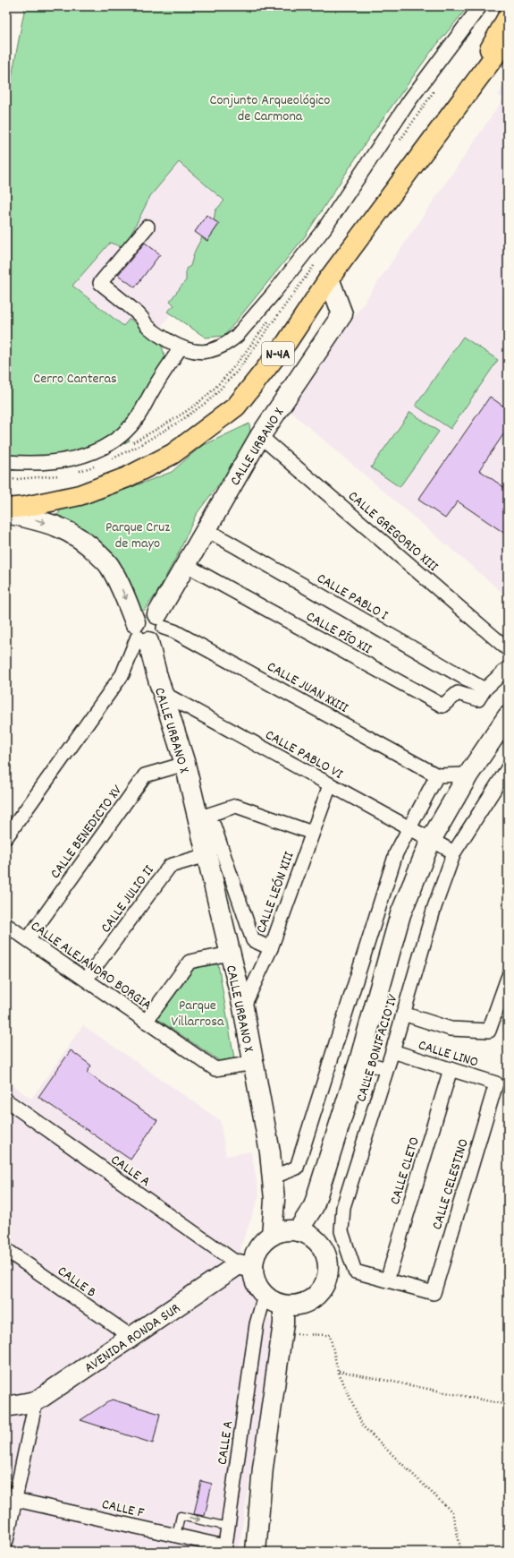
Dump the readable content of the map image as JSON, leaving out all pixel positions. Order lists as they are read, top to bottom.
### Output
{
  "streets": {
    "highway": ["N-4A"],
    "street": [
      "CALLE URBANO X",
      "CALLE GREGORIO XIII",
      "CALLE PABLO I",
      "CALLE PÍO XII",
      "CALLE JUAN XXIII",
      "CALLE PABLO VI",
      "CALLE BENEDICTO XV",
      "CALLE LEÓN XIII",
      "CALLE JULIO II",
      "CALLE ALEJANDRO BORGIA",
      "CALLE BONIFACIO IV",
      "CALLE LINO",
      "CALLE A",
      "CALLE CLETO",
      "CALLE CELESTINO",
      "CALLE B",
      "AVENIDA RONDA SUR",
      "CALLE F"
    ]
  },
  "crossings": [
    ["N-4A", "CALLE URBANO X"],
    ["CALLE URBANO X", "CALLE GREGORIO XIII"],
    ["CALLE URBANO X", "CALLE PABLO I"],
    ["CALLE URBANO X", "CALLE PÍO XII"],
    ["CALLE URBANO X", "CALLE JUAN XXIII"],
    ["CALLE URBANO X", "CALLE PABLO VI"],
    ["CALLE URBANO X", "CALLE BENEDICTO XV"],
    ["CALLE URBANO X", "CALLE LEÓN XIII"],
    ["CALLE URBANO X", "CALLE JULIO II"],
    ["CALLE URBANO X", "CALLE ALEJANDRO BORGIA"],
    ["CALLE PABLO I", "CALLE PÍO XII"],
    ["CALLE PABLO VI", "CALLE LEÓN XIII"],
    ["CALLE PABLO VI", "CALLE BONIFACIO IV"],
    ["CALLE BENEDICTO XV", "CALLE ALEJANDRO BORGIA"],
    ["CALLE JULIO II", "CALLE ALEJANDRO BORGIA"],
    ["CALLE BONIFACIO IV", "CALLE LINO"],
    ["CALLE BONIFACIO IV", "CALLE CLETO"],
    ["CALLE BONIFACIO IV", "CALLE CELESTINO"],
    ["CALLE LINO", "CALLE CLETO"],
    ["CALLE LINO", "CALLE CELESTINO"],
    ["CALLE A", "AVENIDA RONDA SUR"],
    ["CALLE A", "CALLE F"],
    ["CALLE B", "AVENIDA RONDA SUR"]
  ],
  "parks": [
    "Conjunto Arqueológico de Carmona",
    "Cerro Canteras",
    "Parque Cruz de mayo",
    "Parque Villarrosa"
  ]
}
